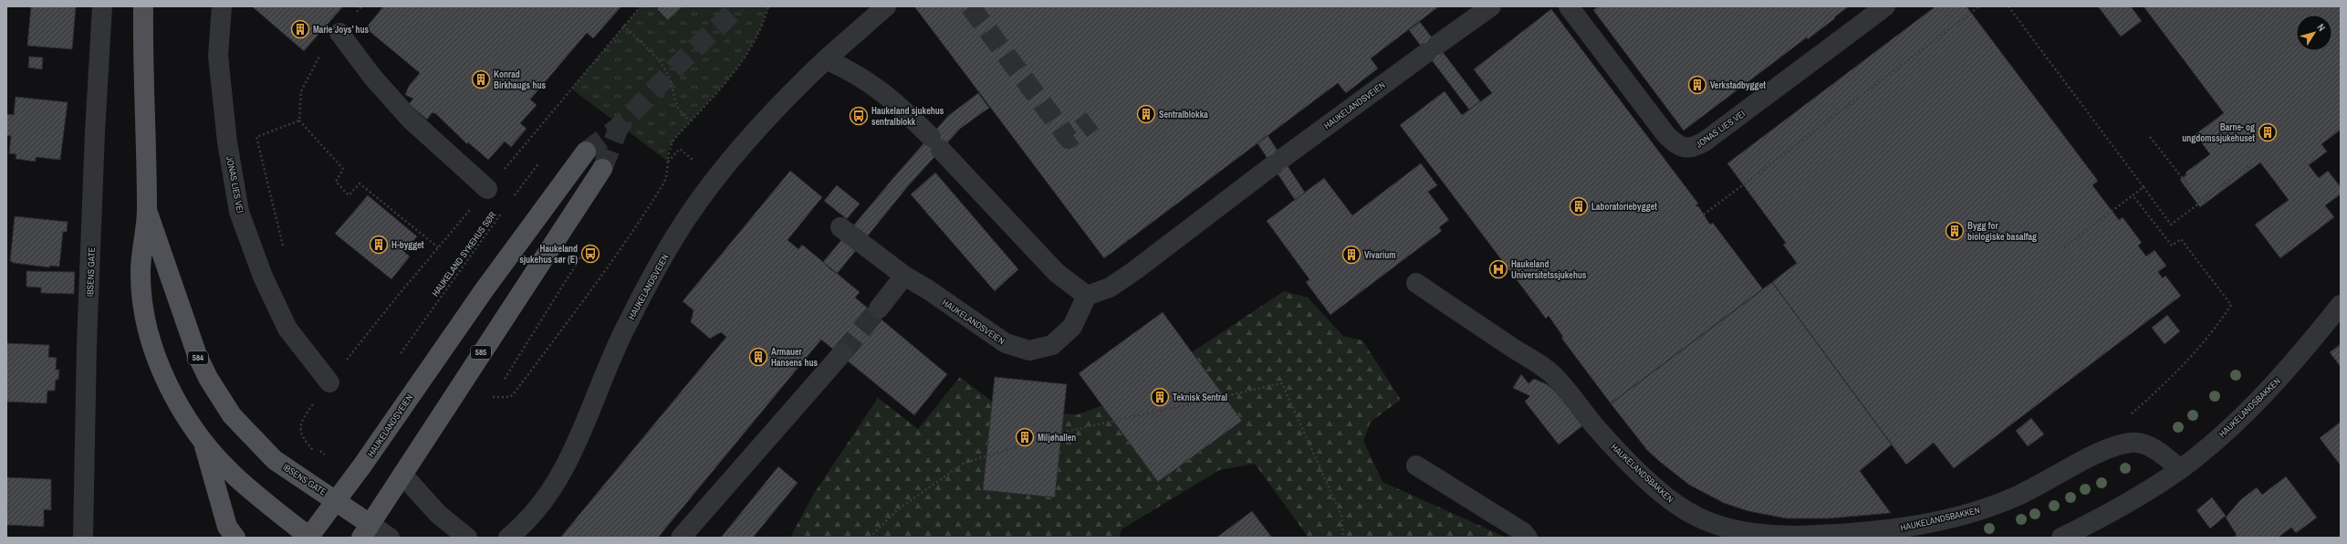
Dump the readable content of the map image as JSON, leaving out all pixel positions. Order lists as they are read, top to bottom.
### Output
{
  "streets": {
    "main road": [
      "HAUKELANDSVEIEN",
      "IBSENS GATE",
      "585",
      "584"
    ],
    "street": ["JONAS LIES VEI", "HAUKELANDSBAKKEN"],
    "path": ["HAUKELAND SYKEHUS SØR"]
  },
  "crossings": [
    ["HAUKELANDSVEIEN", "IBSENS GATE"],
    ["IBSENS GATE", "585"],
    ["IBSENS GATE", "584"]
  ],
  "places": {
    "building": [
      "Marie Joys’ hus",
      "Konrad Birkhaugs hus",
      "Verkstadbygget",
      "Sentralblokka",
      "Barne- og ungdomssjukehuset",
      "Laboratoriebygget",
      "Bygg for biologiske basalfag",
      "H-bygget",
      "Vivarium",
      "Armauer Hansens hus",
      "Teknisk Sentral",
      "Miljøhallen"
    ],
    "bus stop": ["Haukeland sjukehus sentralblokk", "Haukeland sjukehus sør (E)"],
    "hospital": ["Haukeland Universitetssjukehus"]
  },
  "north": "top right"
}
